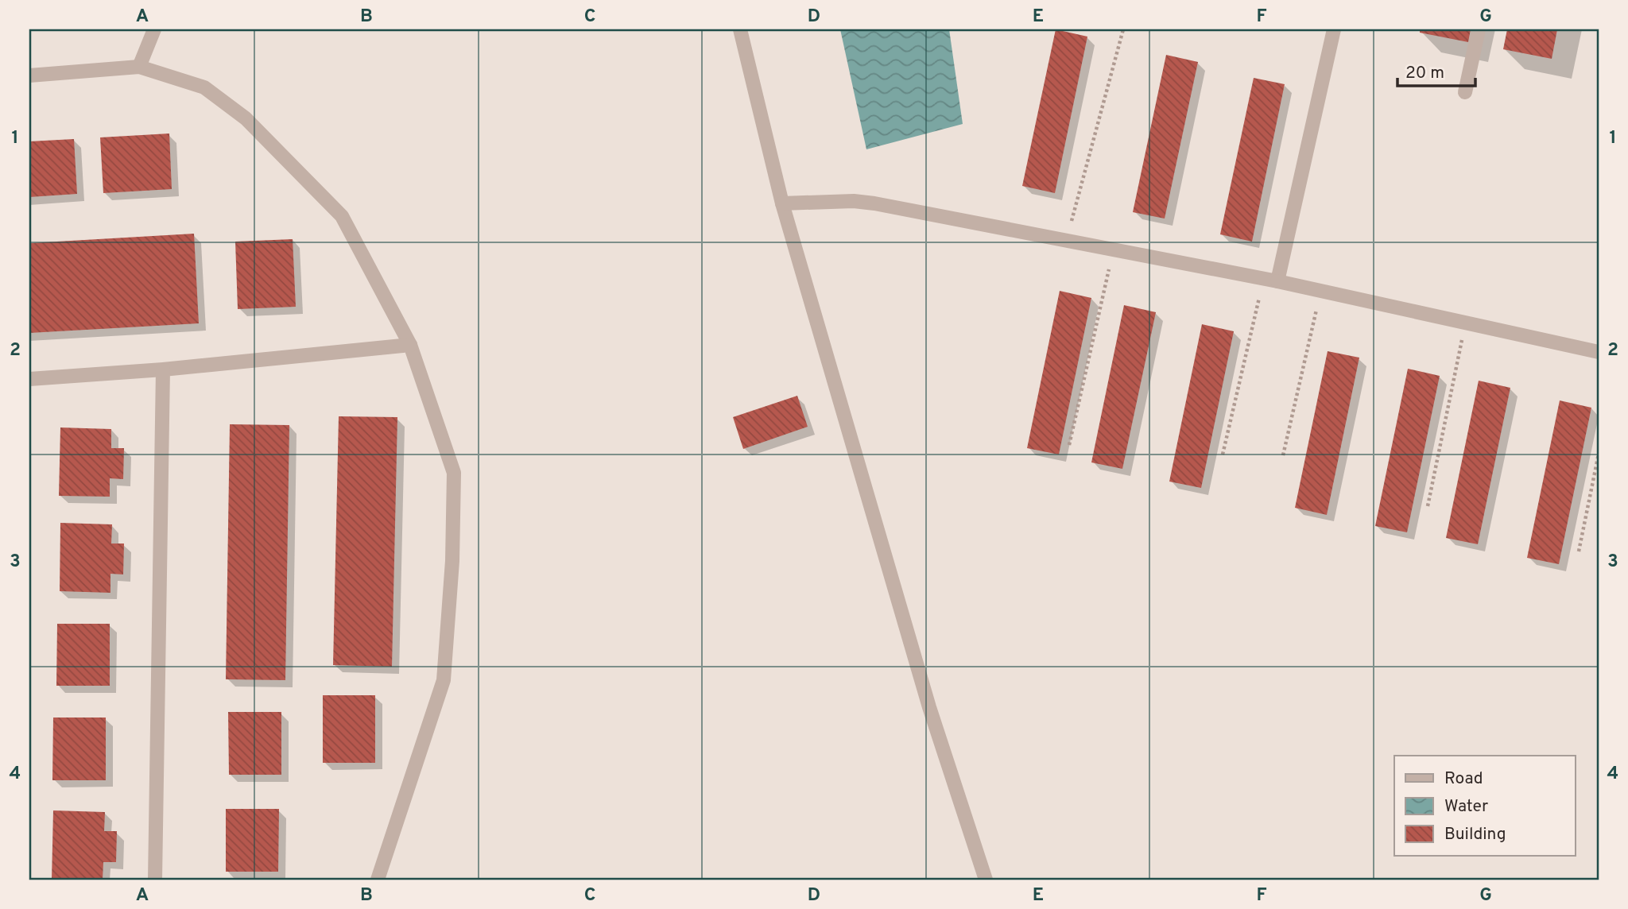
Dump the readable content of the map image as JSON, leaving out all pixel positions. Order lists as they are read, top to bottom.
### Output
{
  "legend": ["Road", "Water", "Building"],
  "scale_bar": "20 m",
  "grid": {
    "columns": [
      "A",
      "B",
      "C",
      "D",
      "E",
      "F",
      "G"
    ],
    "rows": [
      "1",
      "2",
      "3",
      "4"
    ]
  }
}
